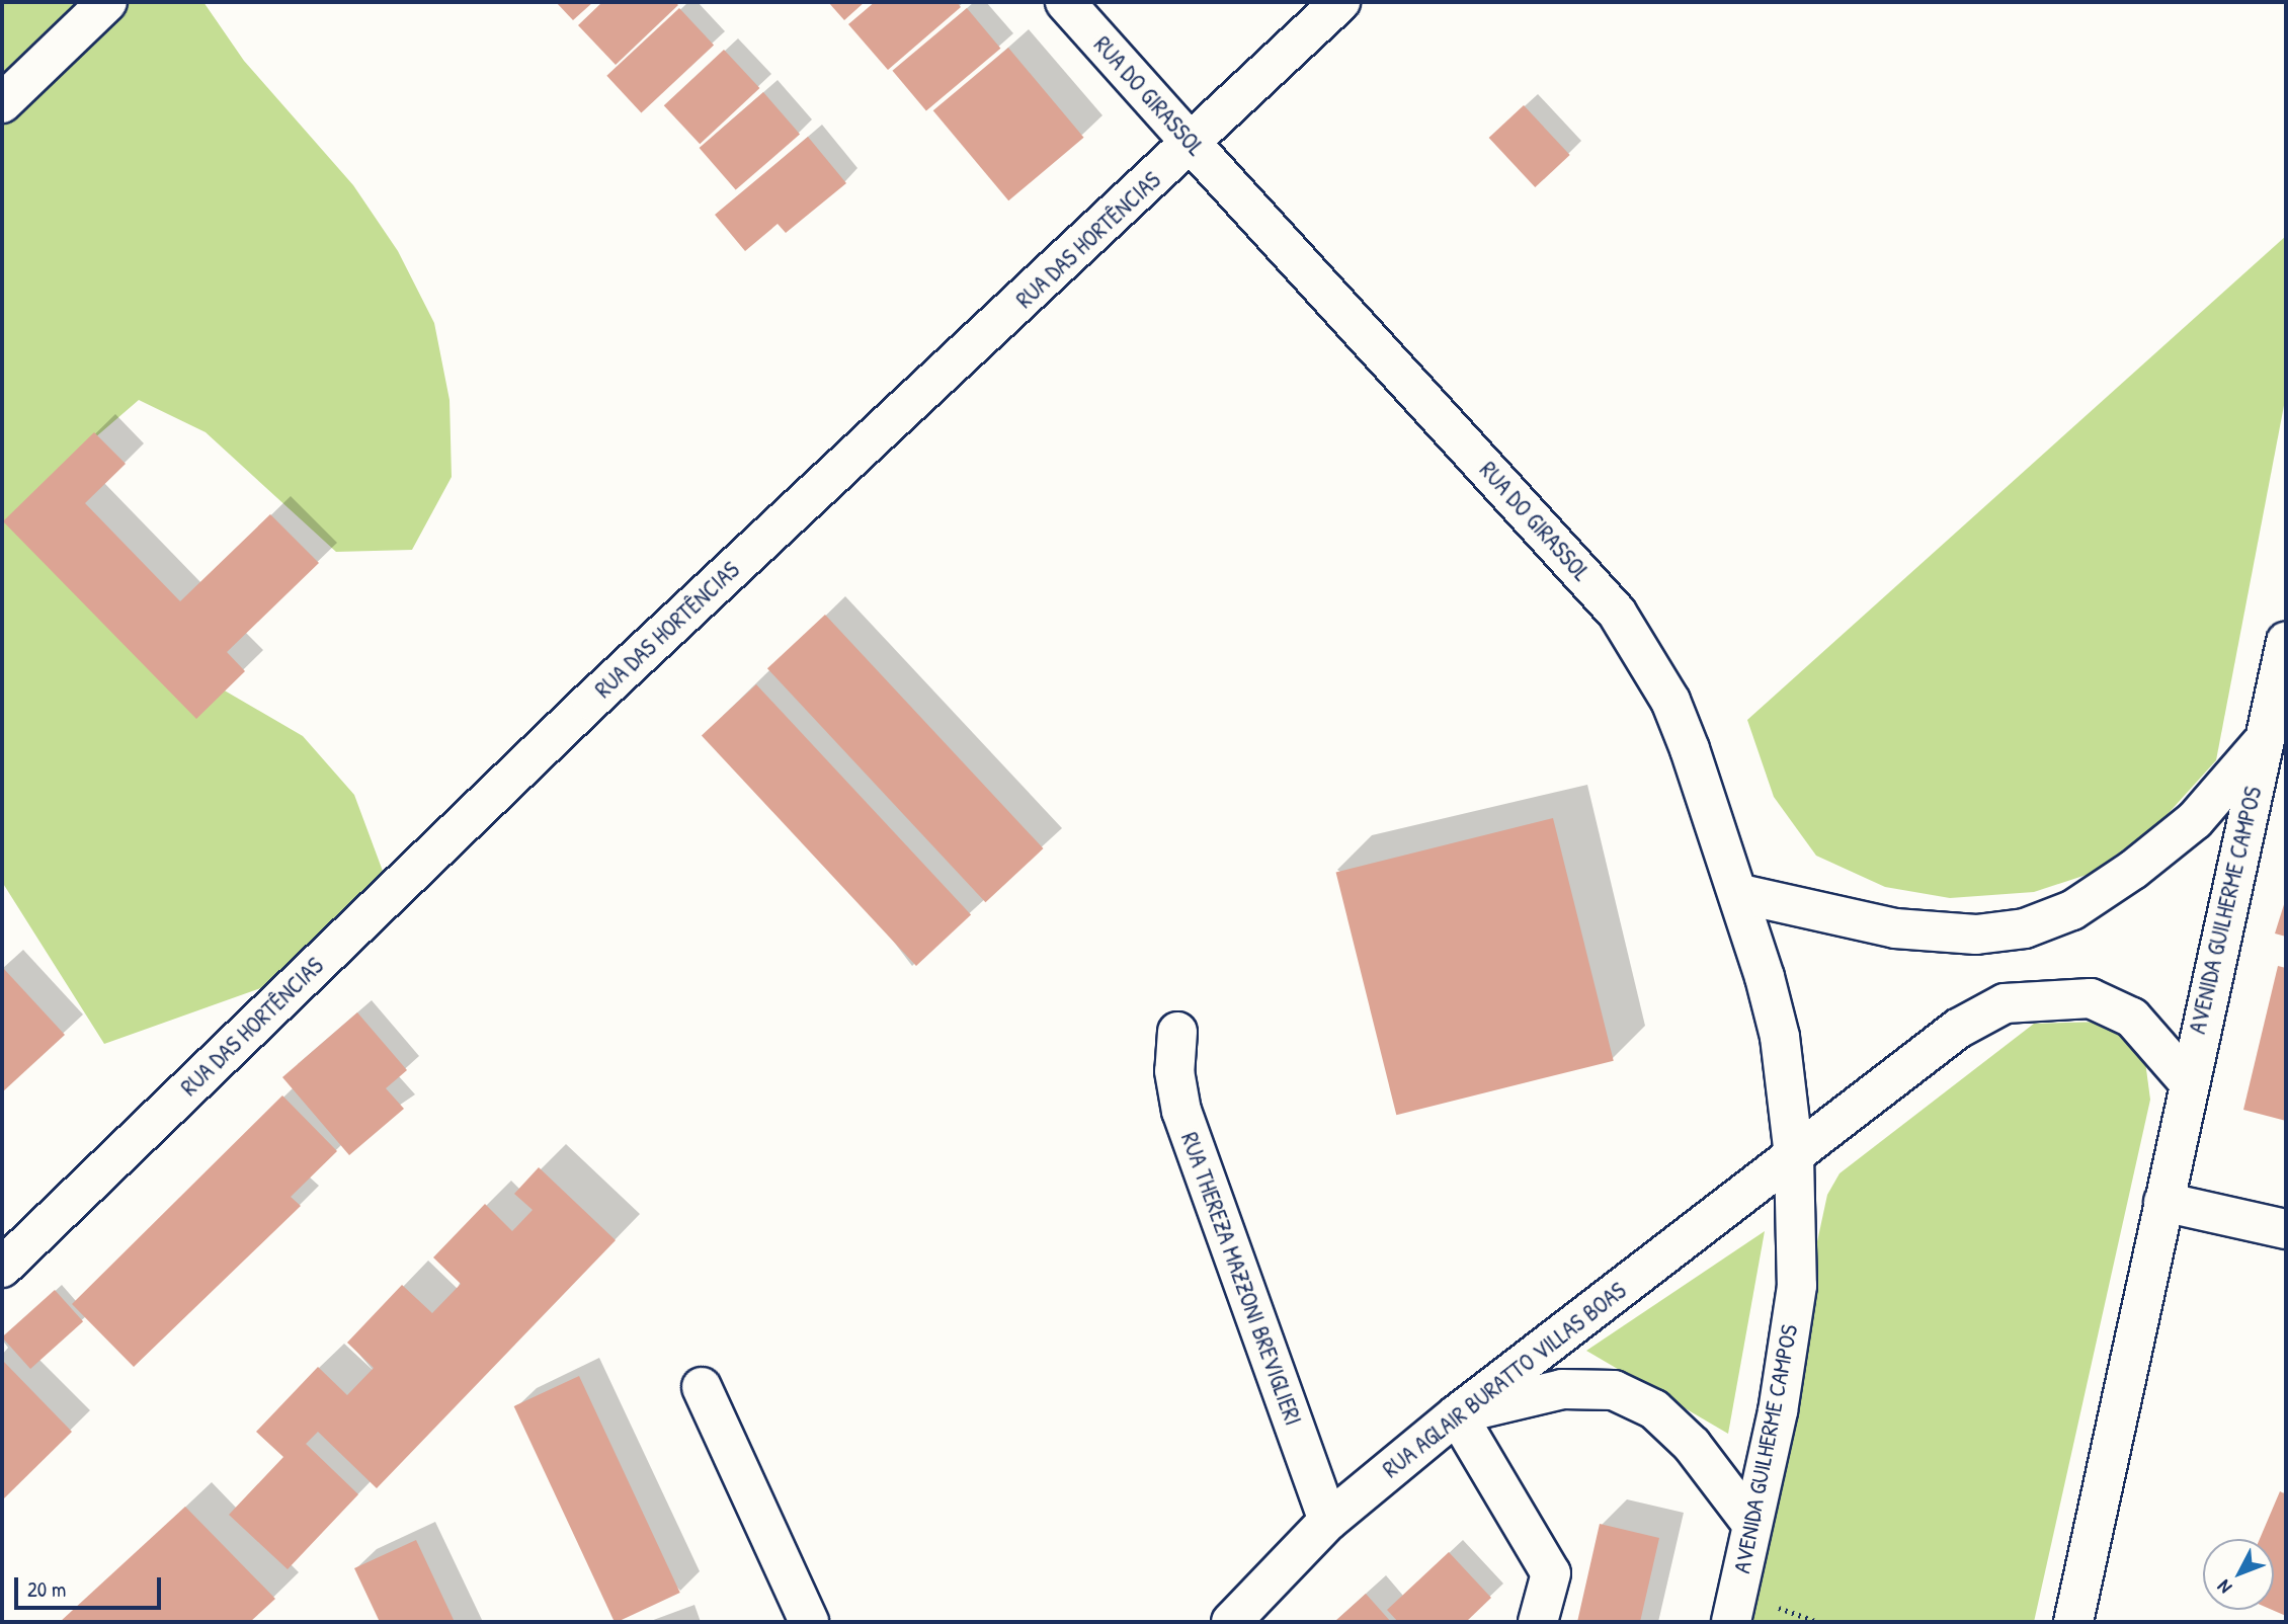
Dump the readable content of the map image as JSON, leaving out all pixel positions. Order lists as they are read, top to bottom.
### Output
{
  "streets": {
    "main road": [
      "RUA DO GIRASSOL",
      "RUA DAS HORTÊNCIAS",
      "AVENIDA GUILHERME CAMPOS",
      "RUA THEREZA MAZZONI BREVIGLIERI",
      "RUA AGLAIR BURATTO VILLAS BOAS"
    ]
  },
  "crossings": [
    ["RUA DO GIRASSOL", "RUA DAS HORTÊNCIAS"],
    ["RUA DO GIRASSOL", "AVENIDA GUILHERME CAMPOS"],
    ["RUA DO GIRASSOL", "RUA AGLAIR BURATTO VILLAS BOAS"],
    ["AVENIDA GUILHERME CAMPOS", "RUA AGLAIR BURATTO VILLAS BOAS"],
    ["RUA THEREZA MAZZONI BREVIGLIERI", "RUA AGLAIR BURATTO VILLAS BOAS"]
  ],
  "scale_bar": "20 m",
  "north": "bottom left"
}
